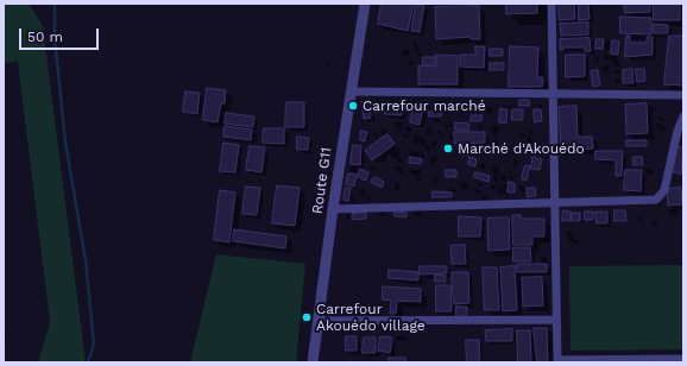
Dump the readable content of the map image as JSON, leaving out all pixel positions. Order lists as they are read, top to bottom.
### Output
{
  "streets": {
    "street": ["Route G11"]
  },
  "places": ["Carrefour marché", "Marché d'Akouédo", "Carrefour Akouédo village"],
  "scale_bar": "50 m"
}
